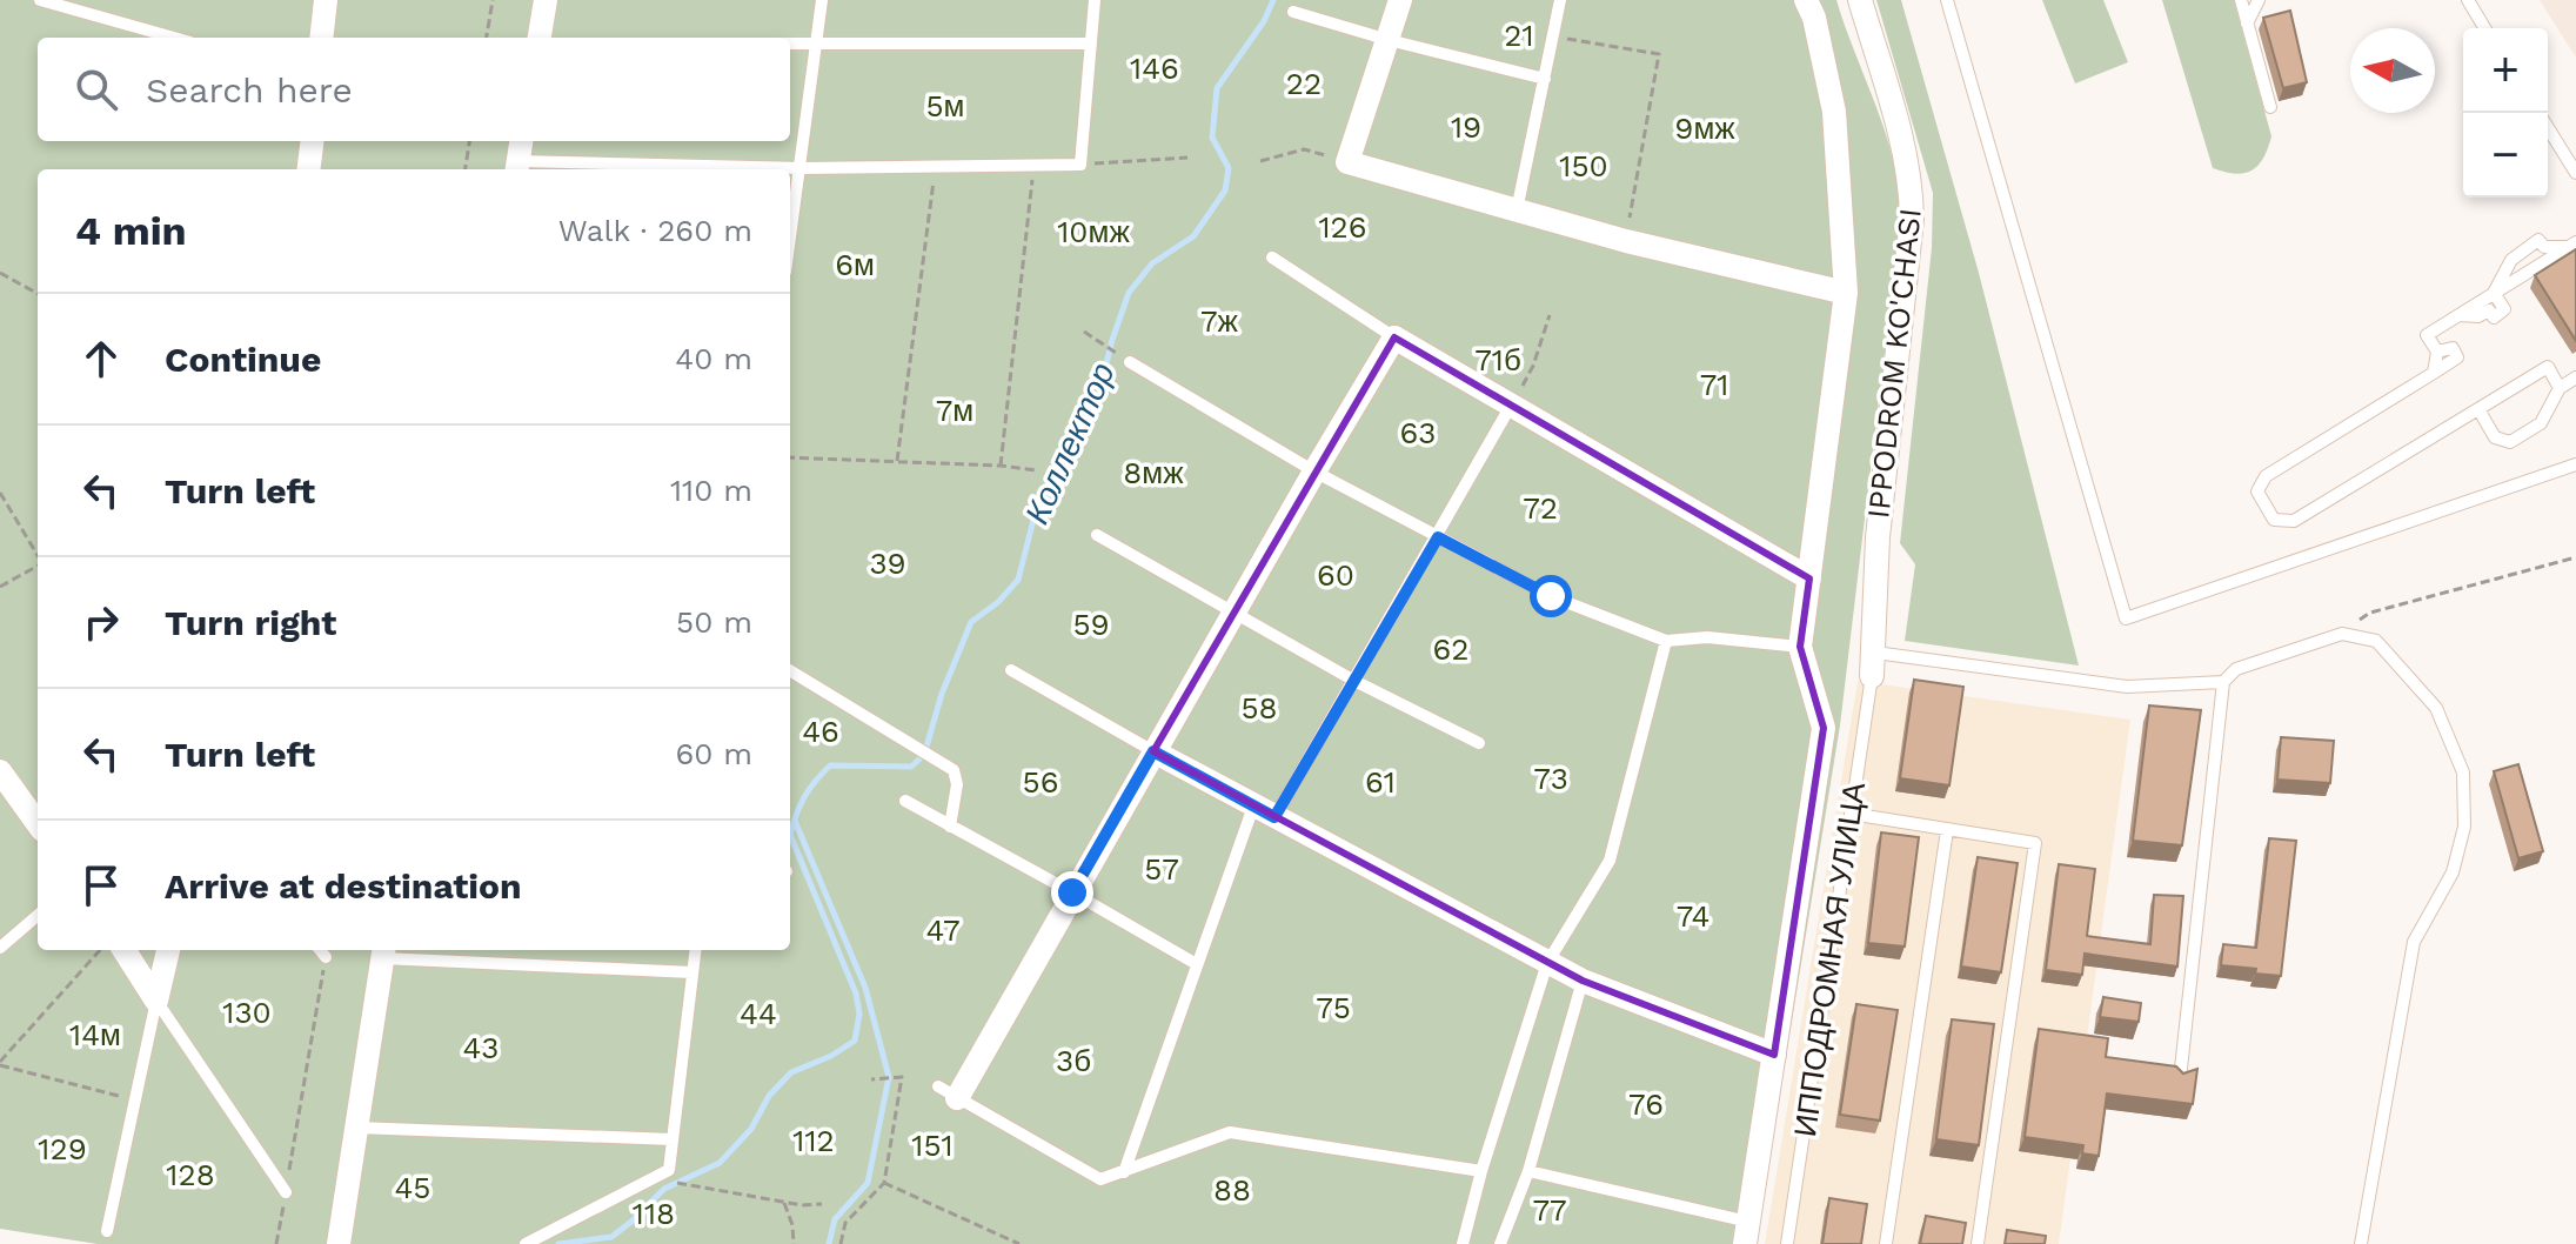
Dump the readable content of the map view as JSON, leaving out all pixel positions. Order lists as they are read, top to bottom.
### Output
{
  "streets": {
    "street": ["IPPODROM KO'CHASI"],
    "lane": ["ИППОДРОМНАЯ УЛИЦА"]
  },
  "crossings": [
    ["IPPODROM KO'CHASI", "ИППОДРОМНАЯ УЛИЦА"]
  ],
  "water": ["Коллектор"],
  "parks": [
    "21",
    "146",
    "22",
    "5м",
    "19",
    "9мж",
    "150",
    "126",
    "10мж",
    "6м",
    "7ж",
    "71б",
    "71",
    "7м",
    "63",
    "8мж",
    "72",
    "39",
    "60",
    "59",
    "62",
    "58",
    "46",
    "73",
    "56",
    "61",
    "57",
    "74",
    "47",
    "75",
    "130",
    "44",
    "14м",
    "43",
    "3б",
    "76",
    "112",
    "151",
    "129",
    "128",
    "45",
    "88",
    "77",
    "118"
  ],
  "north": "left",
  "page": {
    "map_buttons": ["+", "−"],
    "search": "Search here",
    "heading": ["4 min", "Walk · 260 m"],
    "list": [
      ["Continue", "40 m"],
      ["Turn left", "110 m"],
      ["Turn right", "50 m"],
      ["Turn left", "60 m"],
      "Arrive at destination"
    ]
  }
}
